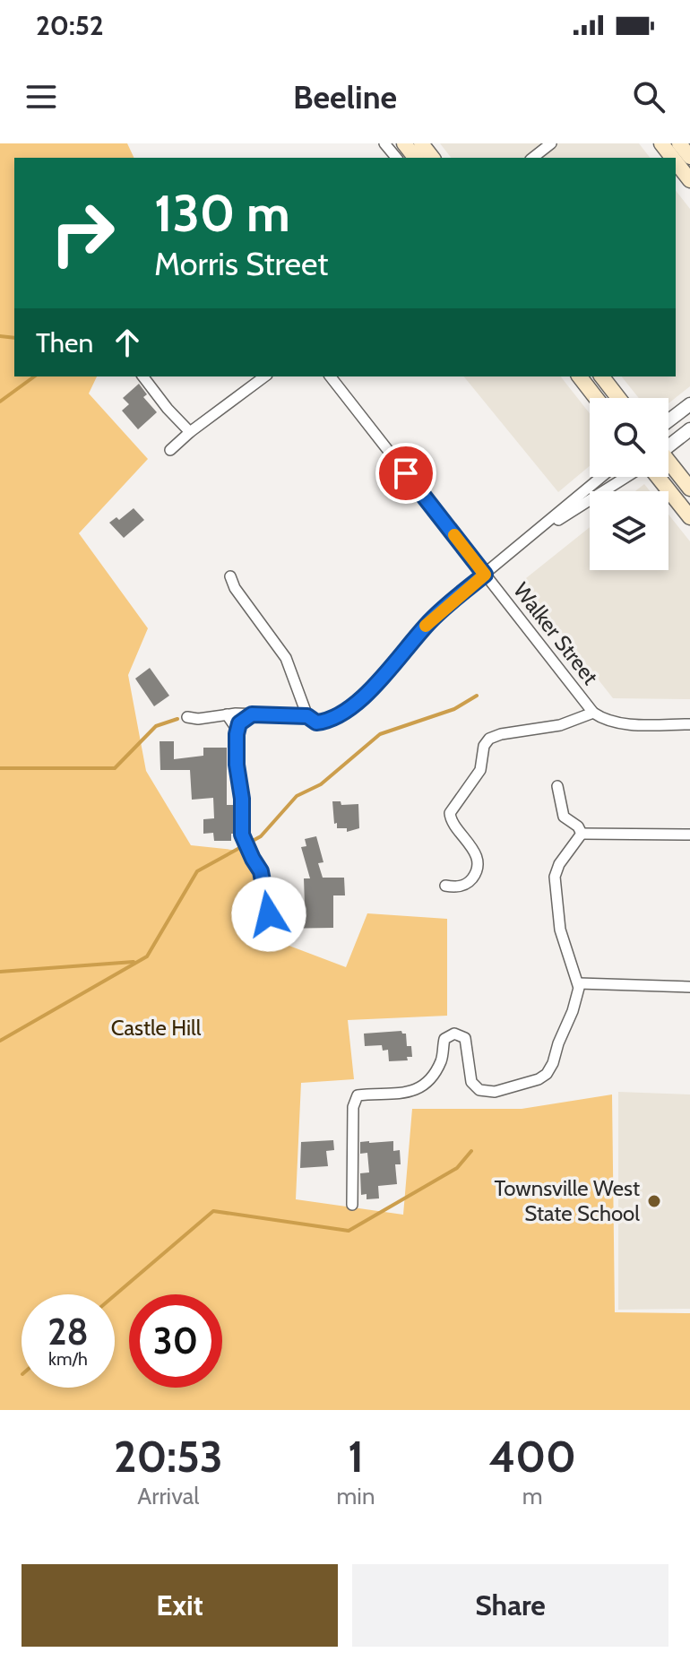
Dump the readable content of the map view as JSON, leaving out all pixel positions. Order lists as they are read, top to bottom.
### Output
{
  "streets": {
    "street": ["Walker Street"]
  },
  "parks": ["Castle Hill"],
  "places": ["Townsville West State School"],
  "page": {
    "status": "20:52",
    "header": "Beeline",
    "turn": ["130 m", "Morris Street"],
    "then": "Then",
    "speed": "28 km/h",
    "limit": "30",
    "eta": [
      "20:53",
      "Arrival",
      "1",
      "min",
      "400",
      "m"
    ],
    "buttons": ["Exit", "Share"]
  }
}
